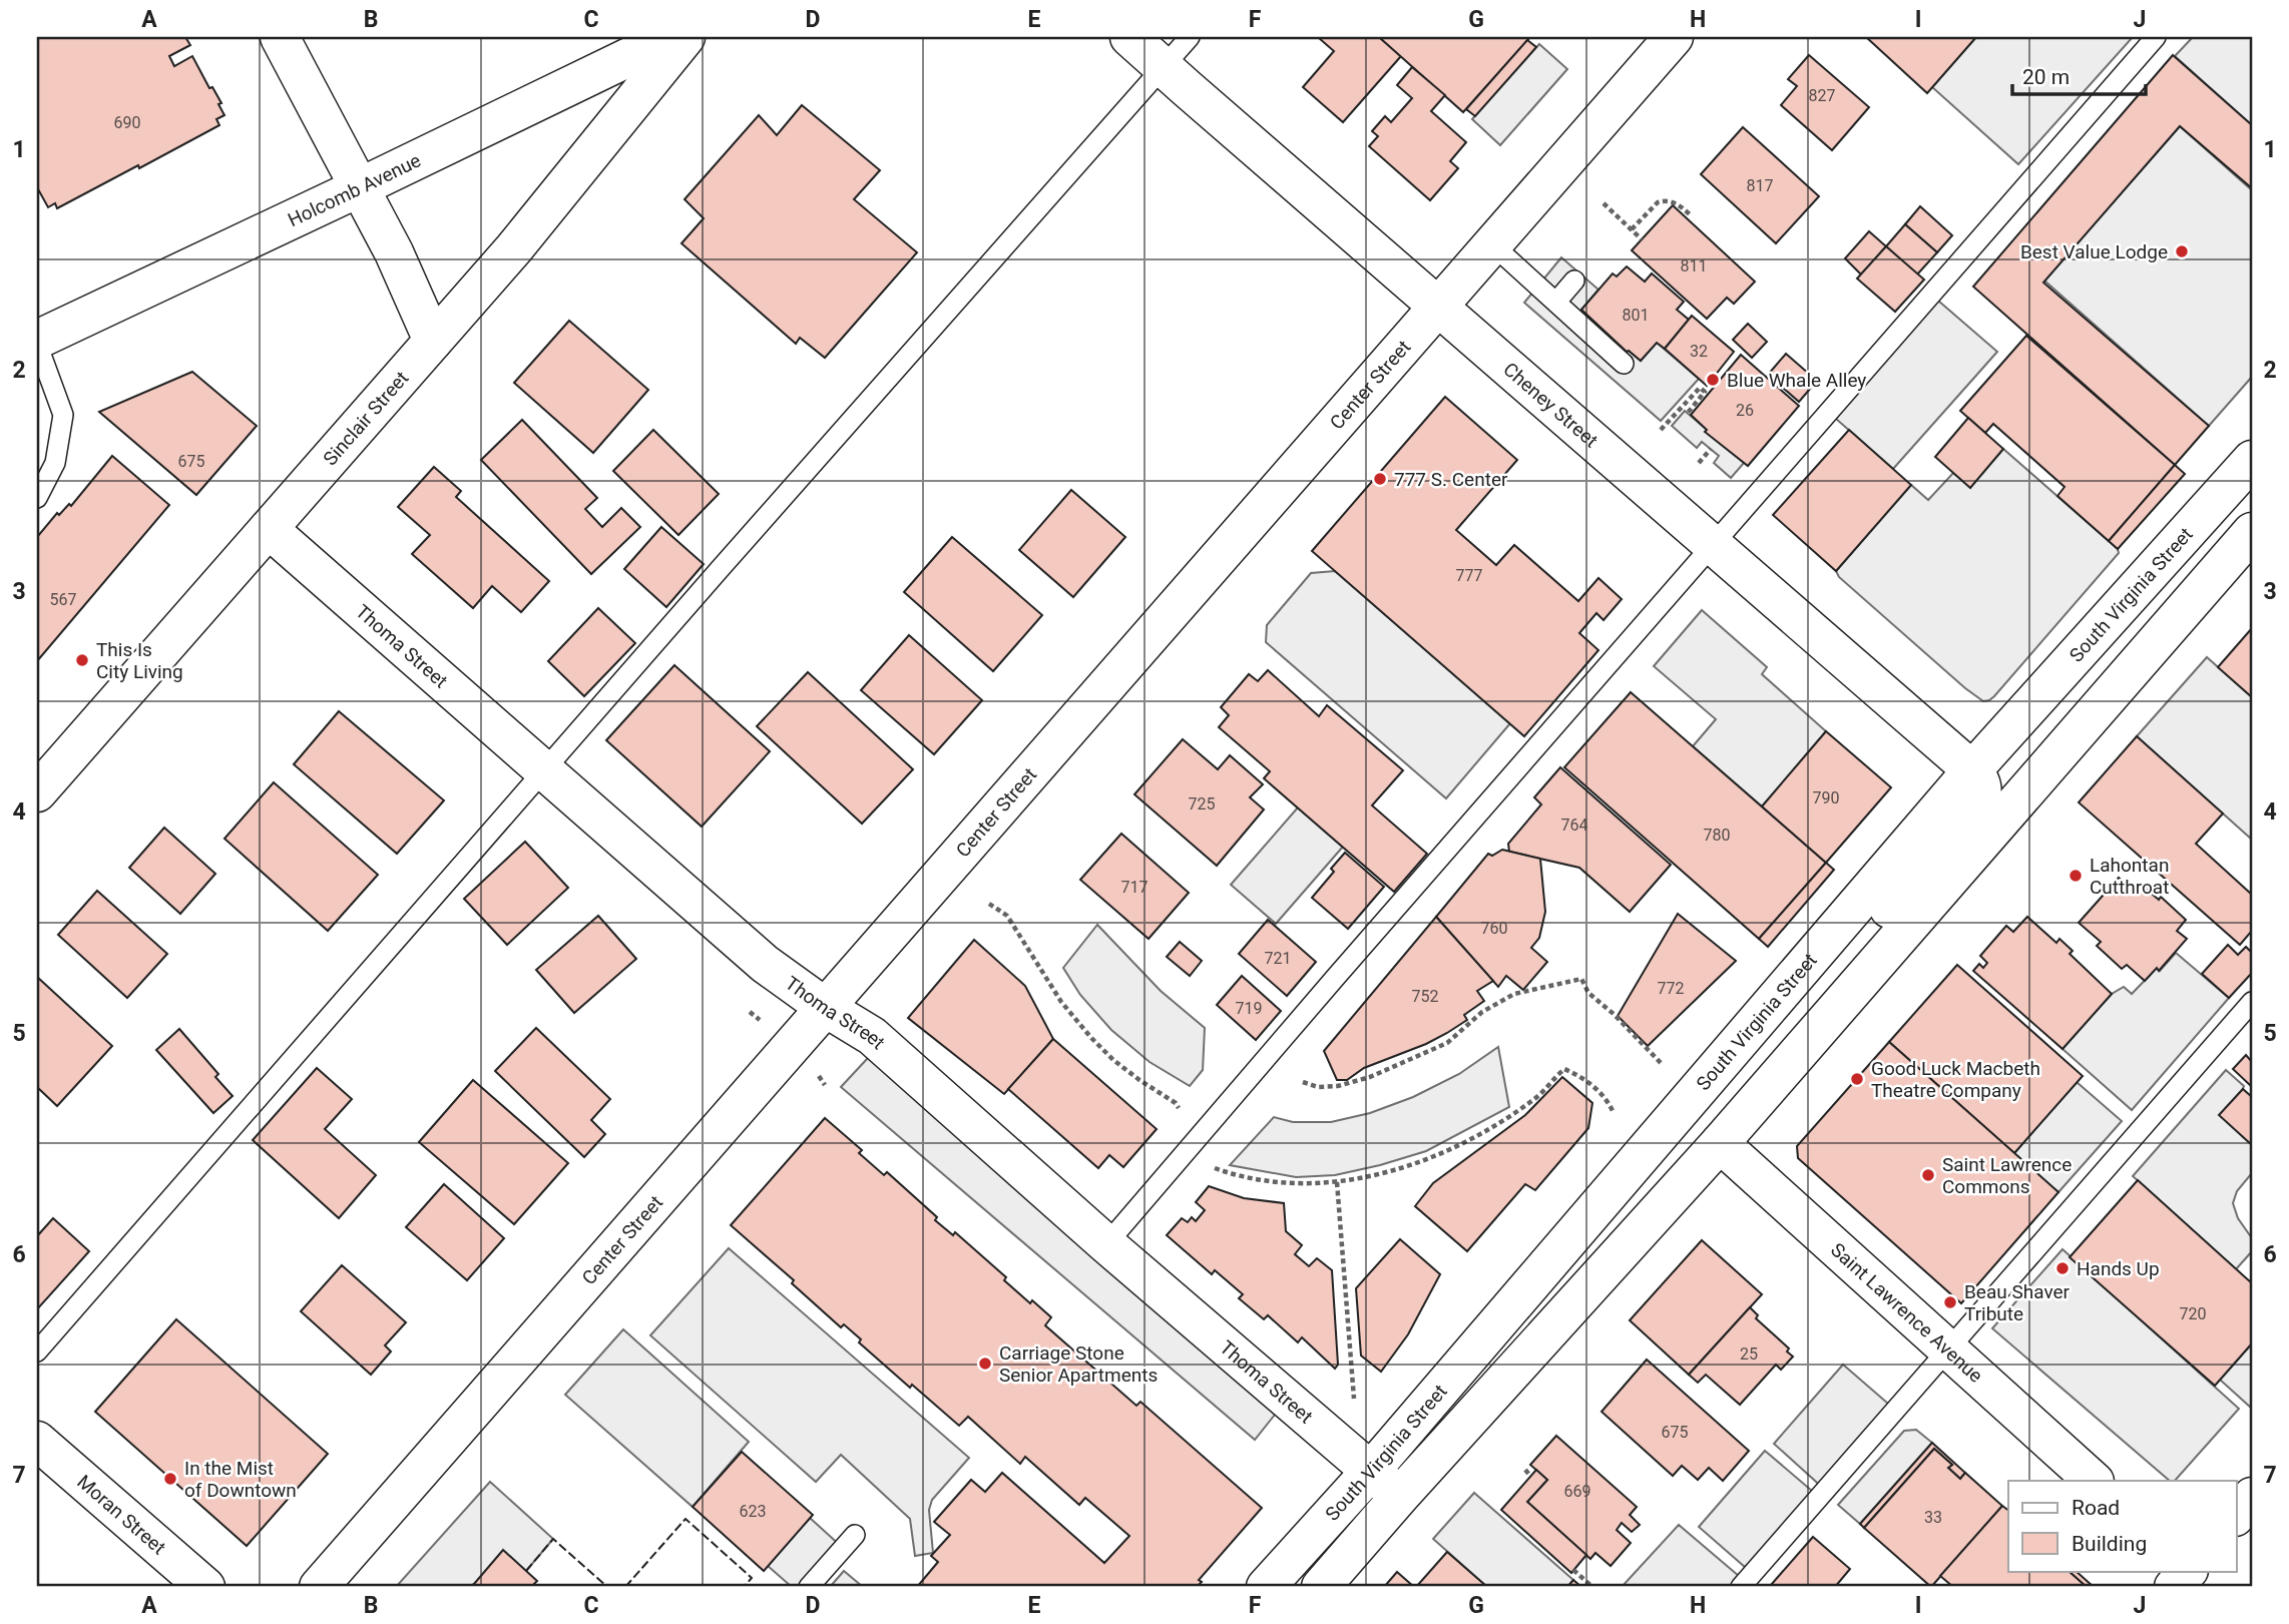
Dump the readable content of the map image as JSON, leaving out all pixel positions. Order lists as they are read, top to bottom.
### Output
{
  "streets": {
    "street": [
      "Holcomb Avenue",
      "Center Street",
      "Cheney Street",
      "Sinclair Street",
      "South Virginia Street",
      "Thoma Street",
      "Saint Lawrence Avenue",
      "Moran Street"
    ]
  },
  "crossings": [
    ["Center Street", "Cheney Street"],
    ["Center Street", "Thoma Street"],
    ["Cheney Street", "South Virginia Street"],
    ["Sinclair Street", "Thoma Street"],
    ["South Virginia Street", "Thoma Street"],
    ["South Virginia Street", "Saint Lawrence Avenue"]
  ],
  "places": [
    "Best Value Lodge",
    "Blue Whale Alley",
    "777 S. Center",
    "This Is City Living",
    "Lahontan Cutthroat",
    "Good Luck Macbeth Theatre Company",
    "Saint Lawrence Commons",
    "Hands Up",
    "Beau Shaver Tribute",
    "Carriage Stone Senior Apartments",
    "In the Mist of Downtown"
  ],
  "house_numbers": [
    "827",
    "690",
    "817",
    "811",
    "801",
    "32",
    "26",
    "675",
    "777",
    "567",
    "790",
    "725",
    "764",
    "780",
    "717",
    "760",
    "721",
    "772",
    "752",
    "719",
    "720",
    "25",
    "675",
    "669",
    "623",
    "33"
  ],
  "legend": ["Road", "Building"],
  "scale_bar": "20 m",
  "grid": {
    "columns": [
      "A",
      "B",
      "C",
      "D",
      "E",
      "F",
      "G",
      "H",
      "I",
      "J"
    ],
    "rows": [
      "1",
      "2",
      "3",
      "4",
      "5",
      "6",
      "7"
    ]
  }
}
